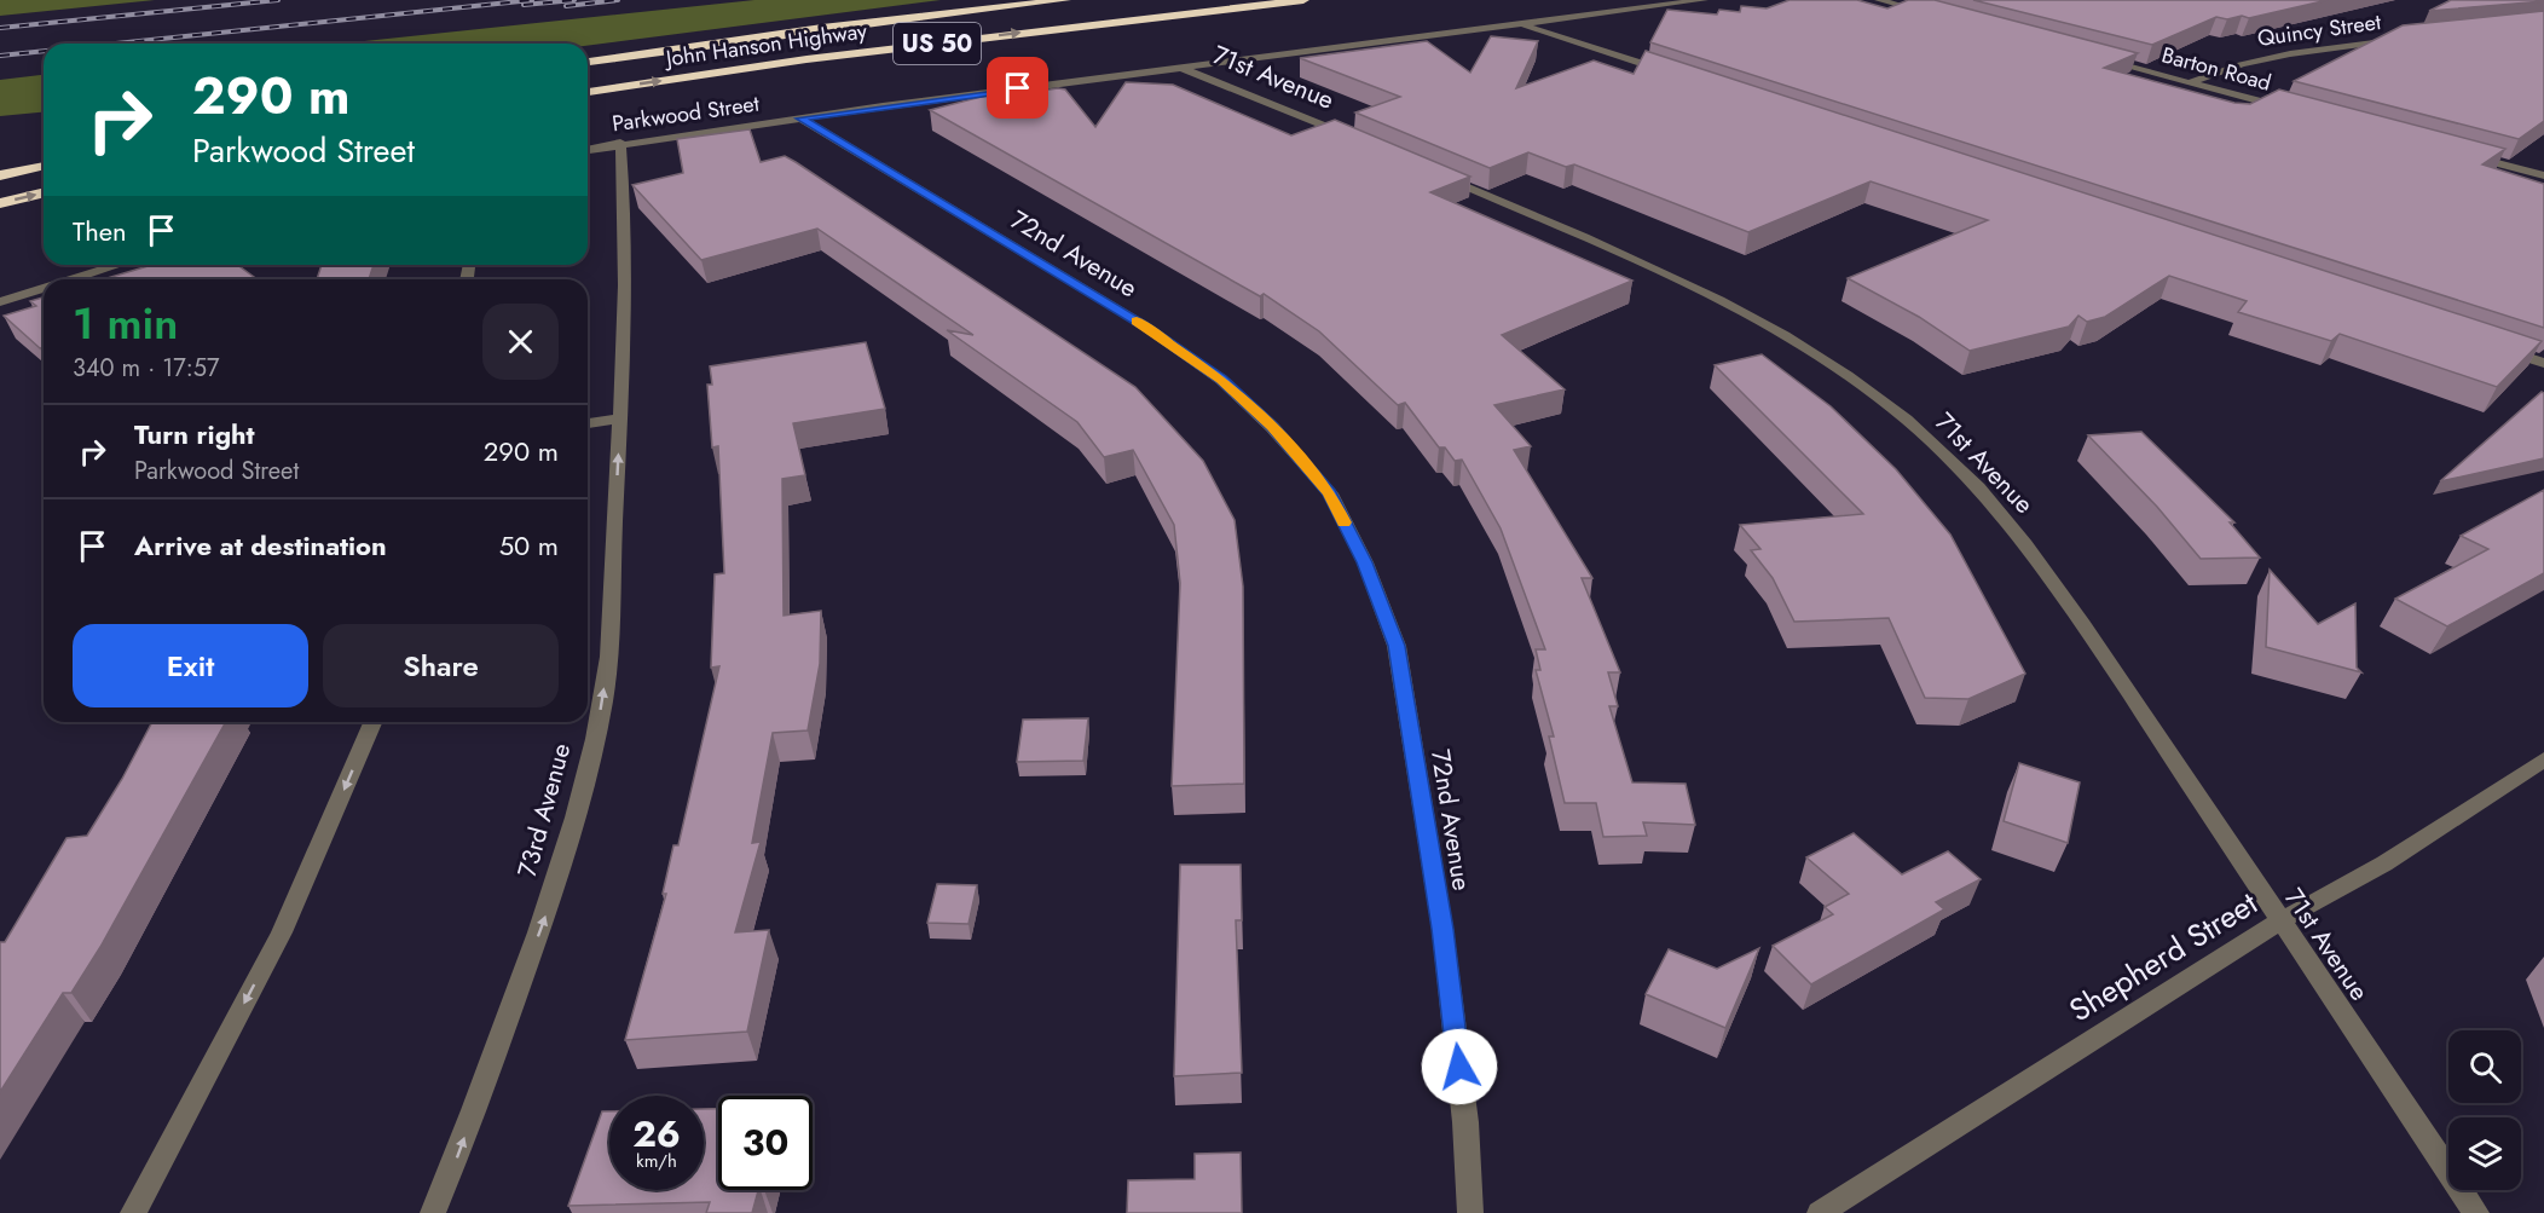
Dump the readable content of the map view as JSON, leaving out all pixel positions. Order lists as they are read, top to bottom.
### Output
{
  "streets": {
    "highway": ["US 50", "John Hanson Highway"],
    "street": [
      "Quincy Street",
      "Barton Road",
      "71st Avenue",
      "Parkwood Street",
      "72nd Avenue",
      "73rd Avenue",
      "Shepherd Street"
    ]
  },
  "crossings": [
    ["Quincy Street", "Barton Road"],
    ["71st Avenue", "Parkwood Street"],
    ["71st Avenue", "Shepherd Street"],
    ["Parkwood Street", "72nd Avenue"],
    ["Parkwood Street", "73rd Avenue"]
  ],
  "one_way": ["73rd Avenue"],
  "page": {
    "turn": ["290 m", "Parkwood Street"],
    "then": "Then",
    "heading": ["1 min", "340 m · 17:57"],
    "list": [
      {
        "name": "Turn right",
        "note": "Parkwood Street",
        "value": "290 m"
      },
      {
        "name": "Arrive at destination",
        "value": "50 m"
      }
    ],
    "buttons": ["Exit", "Share"],
    "speed": "26 km/h",
    "limit": "30"
  }
}
